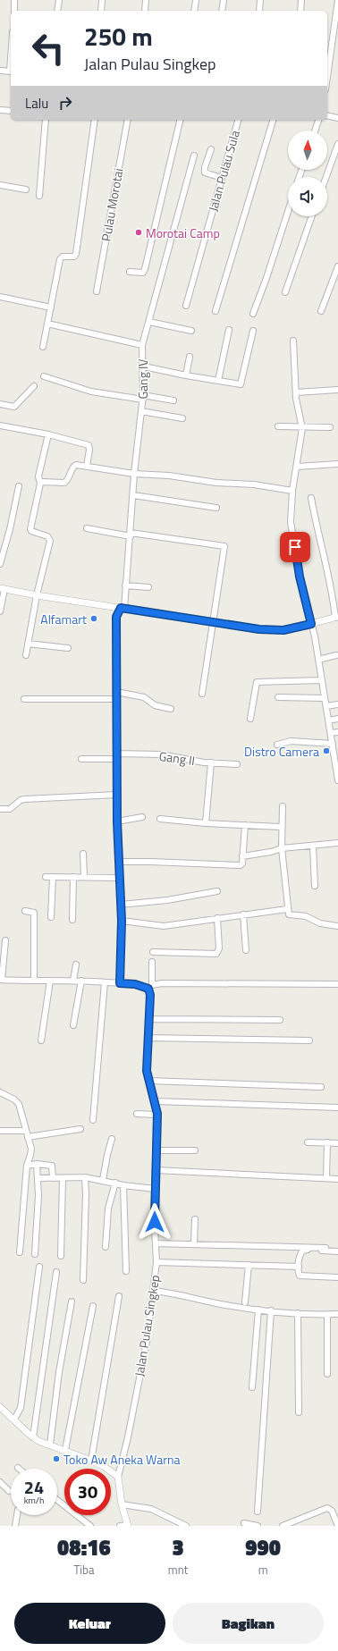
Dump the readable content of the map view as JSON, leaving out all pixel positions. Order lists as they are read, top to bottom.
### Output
{
  "streets": {
    "street": [
      "Jalan Pulau Sula",
      "Pulau Morotai",
      "Gang IV",
      "Gang II",
      "Jalan Pulau Singkep"
    ]
  },
  "places": [
    "Morotai Camp",
    "Alfamart",
    "Distro Camera",
    "Toko Aw Aneka Warna"
  ],
  "north": "top",
  "page": {
    "turn": ["250 m", "Jalan Pulau Singkep"],
    "then": "Lalu",
    "speed": "24 km/h",
    "limit": "30",
    "eta": [
      "08:16",
      "Tiba",
      "3",
      "mnt",
      "990",
      "m"
    ],
    "buttons": ["Keluar", "Bagikan"]
  }
}
